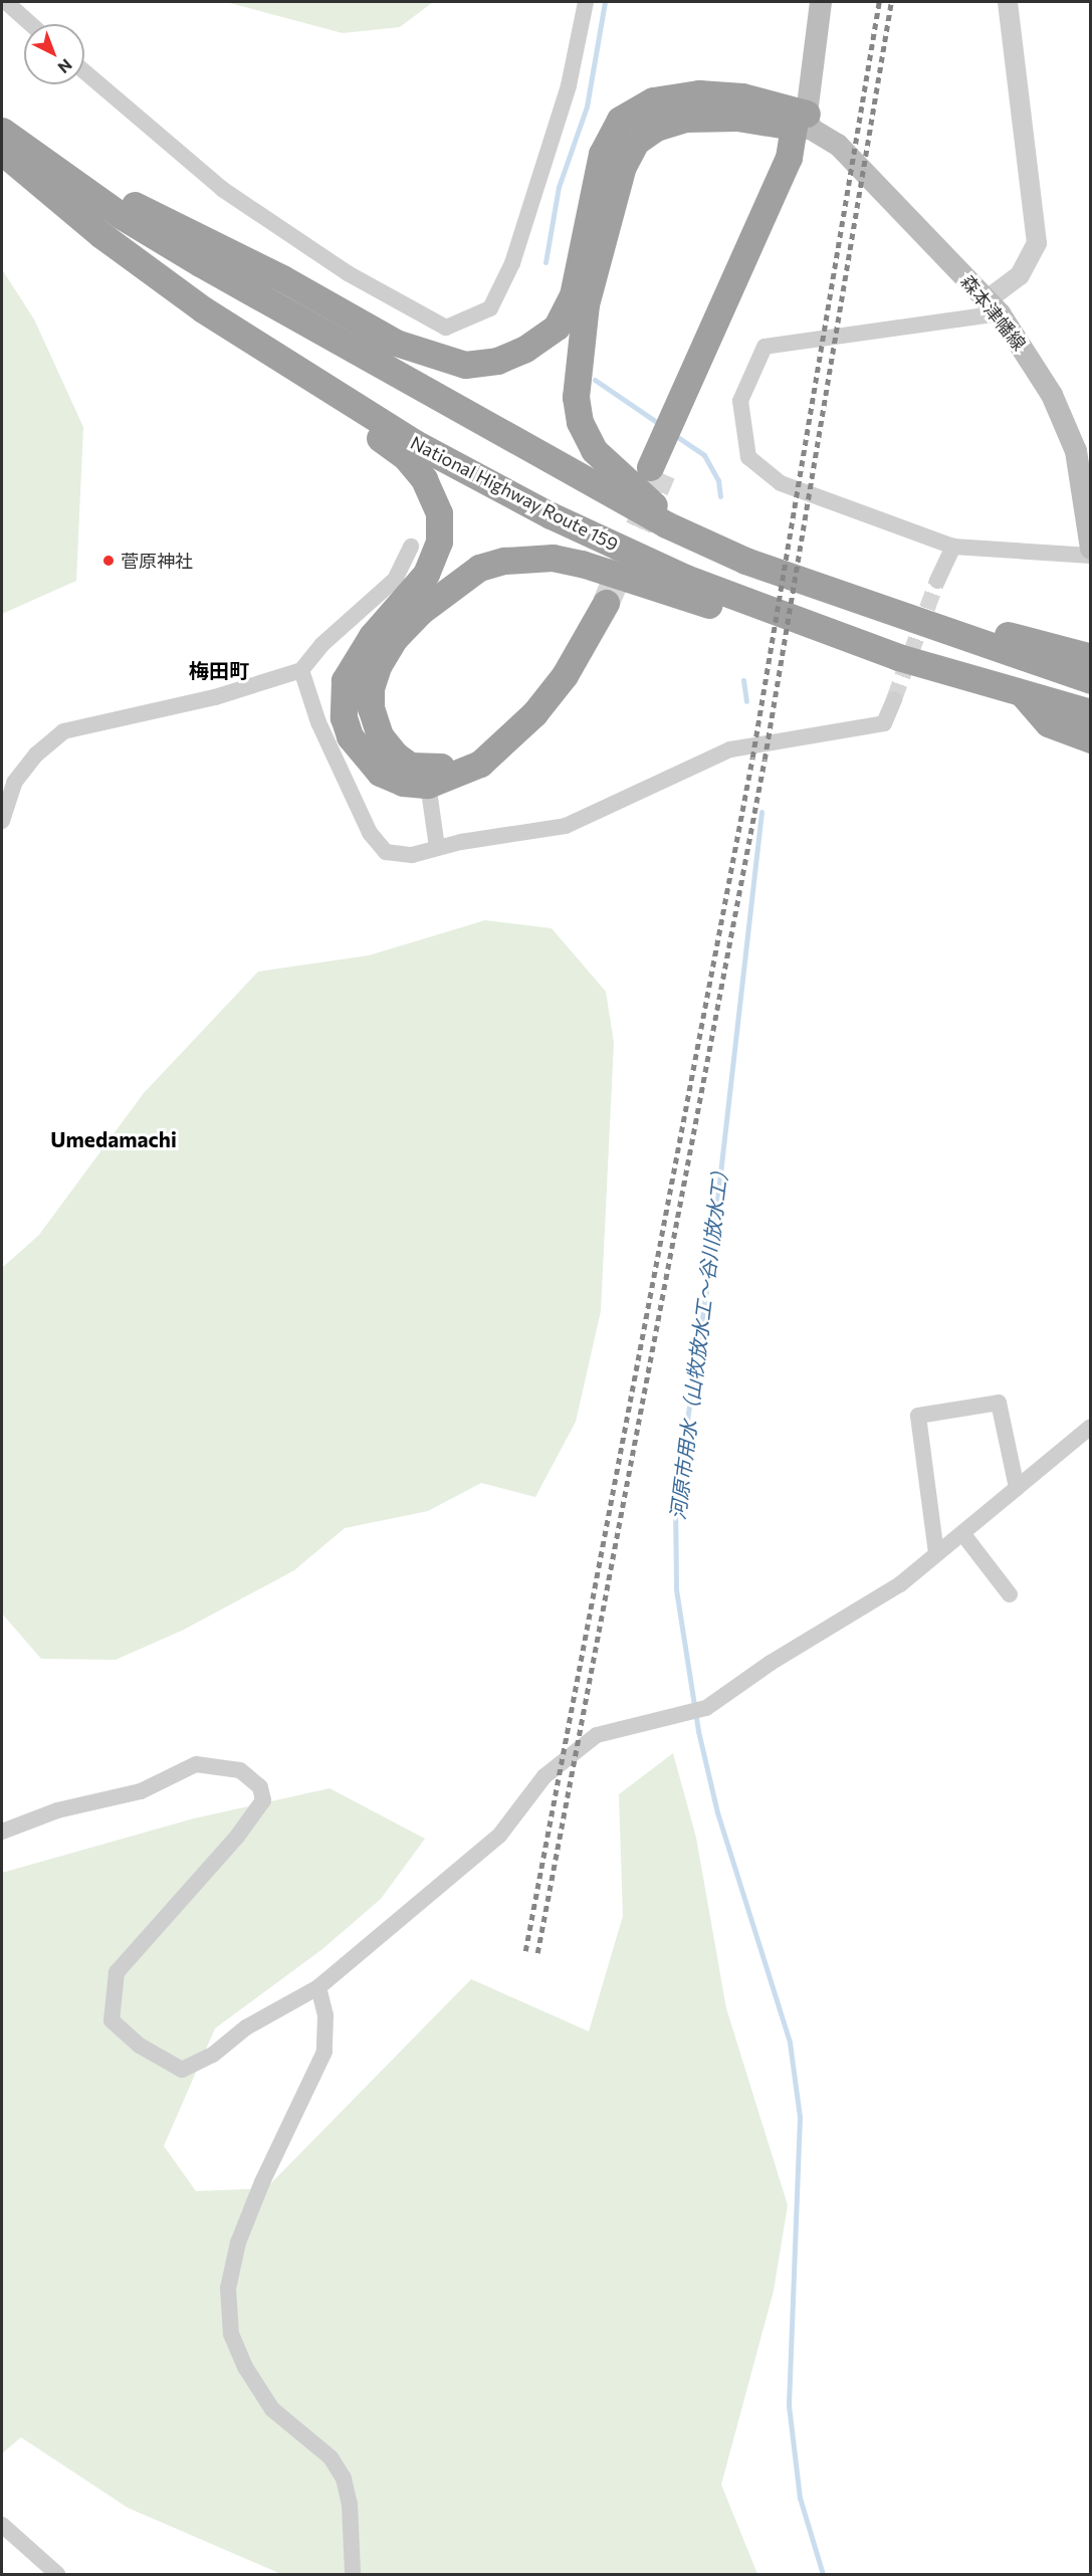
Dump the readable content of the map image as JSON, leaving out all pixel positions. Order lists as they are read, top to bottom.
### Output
{
  "streets": {
    "highway": ["National Highway Route 159"],
    "main road": ["森本津幡線"]
  },
  "districts": ["梅田町", "Umedamachi"],
  "water": ["河原市用水（山牧放水工～谷川放水工）"],
  "places": ["菅原神社"],
  "north": "bottom right"
}
